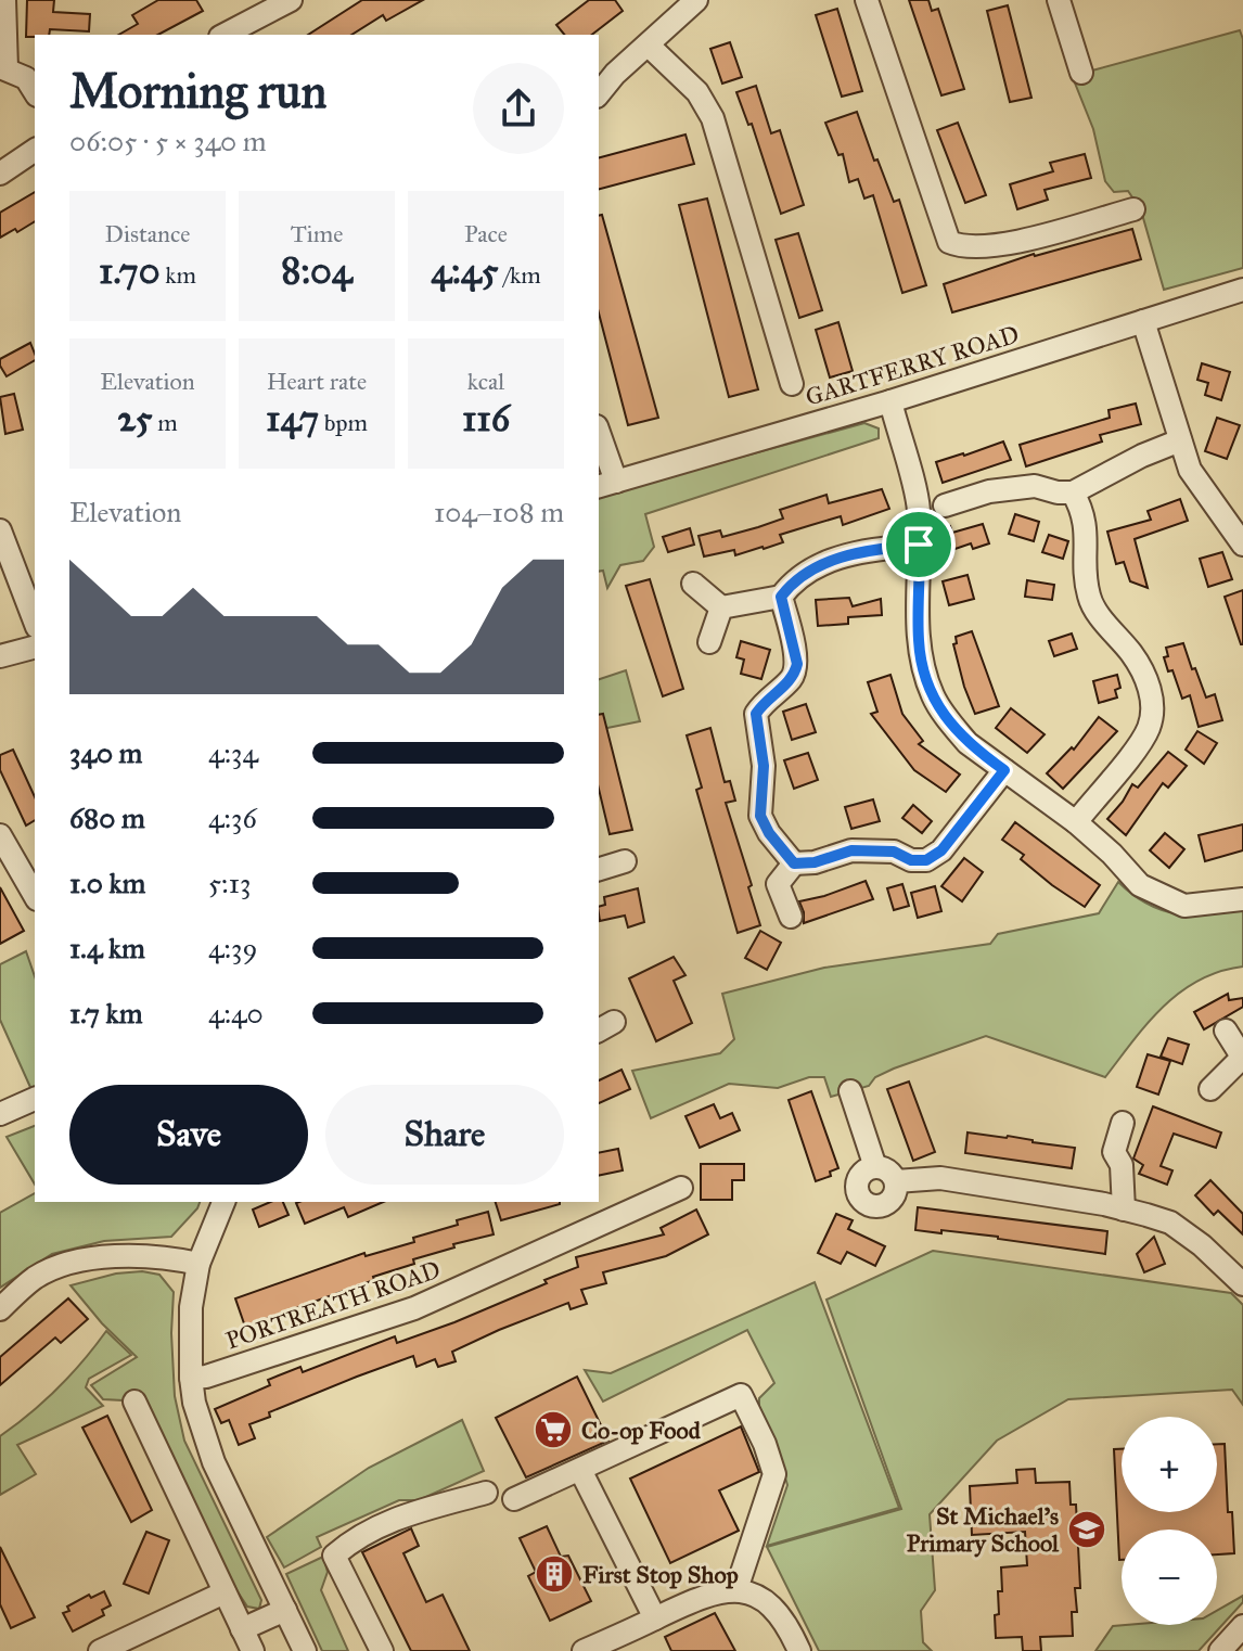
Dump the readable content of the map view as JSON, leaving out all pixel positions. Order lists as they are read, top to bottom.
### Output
{
  "streets": {
    "street": ["GARTFERRY ROAD", "PORTREATH ROAD"]
  },
  "places": {
    "supermarket": ["Co-op Food"],
    "school or university": ["St Michael's Primary School"],
    "building": ["First Stop Shop"]
  },
  "page": {
    "heading": ["Morning run", "06:05 · 5 × 340 m"],
    "stats": [
      ["Distance", "1.70 km"],
      ["Time", "8:04"],
      ["Pace", "4:45 /km"],
      ["Elevation", "25 m"],
      ["Heart rate", "147 bpm"],
      ["kcal", "116"]
    ],
    "chart": ["Elevation", "104–108 m"],
    "list": [
      {
        "name": "340 m",
        "note": "4:34"
      },
      {
        "name": "680 m",
        "note": "4:36"
      },
      {
        "name": "1.0 km",
        "note": "5:13"
      },
      {
        "name": "1.4 km",
        "note": "4:39"
      },
      {
        "name": "1.7 km",
        "note": "4:40"
      }
    ],
    "buttons": ["Save", "Share"],
    "map_buttons": ["+", "−"]
  }
}
